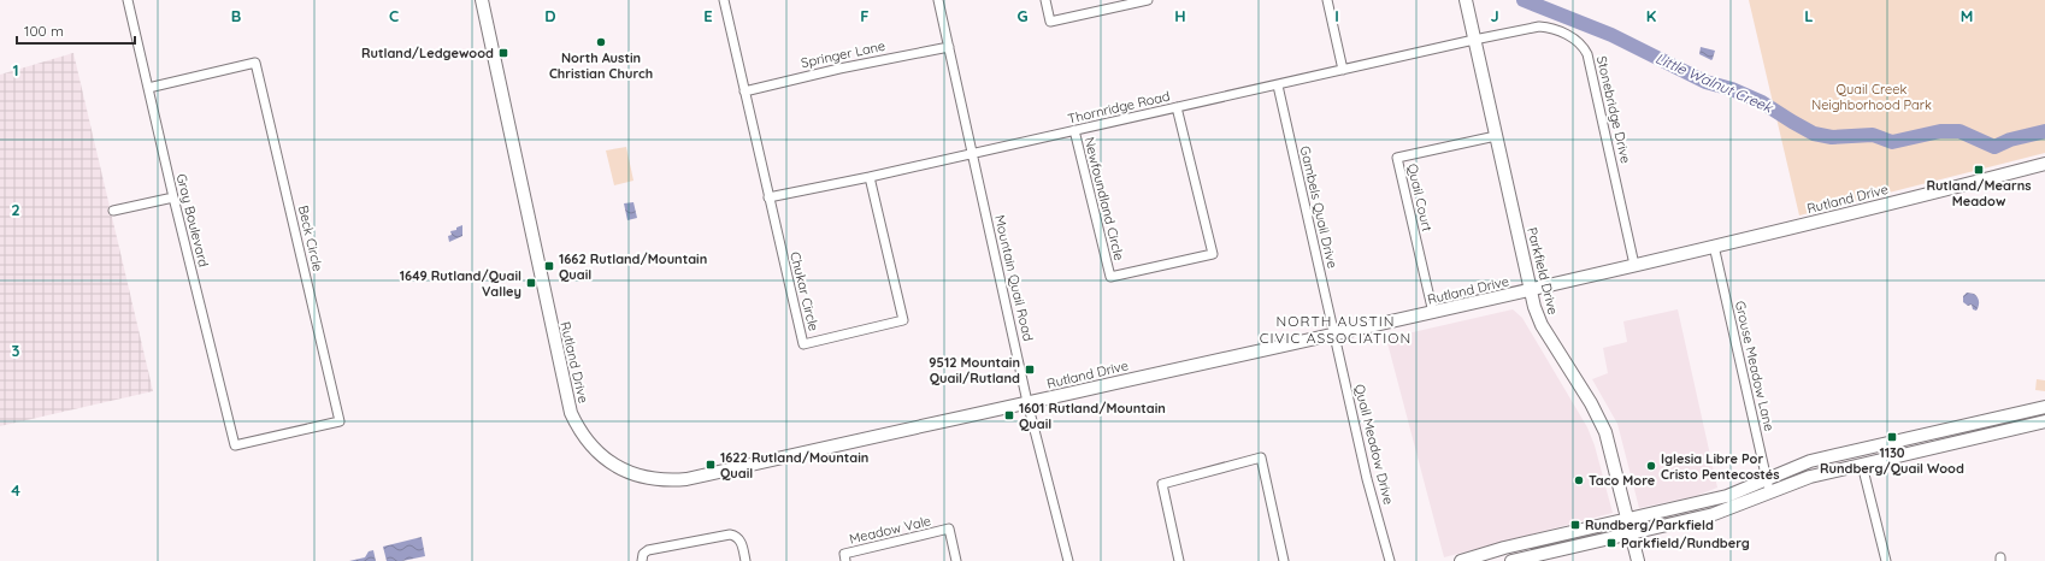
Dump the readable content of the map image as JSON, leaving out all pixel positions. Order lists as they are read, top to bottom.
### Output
{
  "streets": {
    "street": [
      "Springer Lane",
      "Thornridge Road",
      "Stonebridge Drive",
      "Quail Court",
      "Newfoundland Circle",
      "Rutland Drive",
      "Gambels Quail Drive",
      "Gray Boulevard",
      "Beck Circle",
      "Parkfield Drive",
      "Mountain Quail Road",
      "Chukar Circle",
      "Grouse Meadow Lane",
      "Quail Meadow Drive",
      "Meadow Vale"
    ]
  },
  "crossings": [
    ["Springer Lane", "Mountain Quail Road"],
    ["Springer Lane", "Chukar Circle"],
    ["Thornridge Road", "Stonebridge Drive"],
    ["Thornridge Road", "Newfoundland Circle"],
    ["Thornridge Road", "Gambels Quail Drive"],
    ["Thornridge Road", "Parkfield Drive"],
    ["Thornridge Road", "Mountain Quail Road"],
    ["Thornridge Road", "Chukar Circle"],
    ["Stonebridge Drive", "Rutland Drive"],
    ["Stonebridge Drive", "Parkfield Drive"],
    ["Quail Court", "Rutland Drive"],
    ["Quail Court", "Parkfield Drive"],
    ["Rutland Drive", "Gambels Quail Drive"],
    ["Rutland Drive", "Parkfield Drive"],
    ["Rutland Drive", "Mountain Quail Road"],
    ["Rutland Drive", "Grouse Meadow Lane"],
    ["Rutland Drive", "Quail Meadow Drive"],
    ["Gambels Quail Drive", "Quail Meadow Drive"],
    ["Gray Boulevard", "Beck Circle"]
  ],
  "districts": ["NORTH AUSTIN CIVIC ASSOCIATION"],
  "water": ["Little Walnut Creek"],
  "parks": ["Quail Creek Neighborhood Park"],
  "places": {
    "other": ["North Austin Christian Church", "Iglesia Libre Por Cristo Pentecostés", "Taco More"],
    "transit": [
      "Rutland/Ledgewood",
      "Rutland/Mearns Meadow",
      "1662 Rutland/Mountain Quail",
      "1649 Rutland/Quail Valley",
      "9512 Mountain Quail/Rutland",
      "1601 Rutland/Mountain Quail",
      "1130 Rundberg/Quail Wood",
      "1622 Rutland/Mountain Quail",
      "Rundberg/Parkfield",
      "Parkfield/Rundberg"
    ]
  },
  "scale_bar": "100 m",
  "grid": {
    "columns": [
      "B",
      "C",
      "D",
      "E",
      "F",
      "G",
      "H",
      "I",
      "J",
      "K",
      "L",
      "M"
    ],
    "rows": [
      "1",
      "2",
      "3",
      "4"
    ]
  }
}
